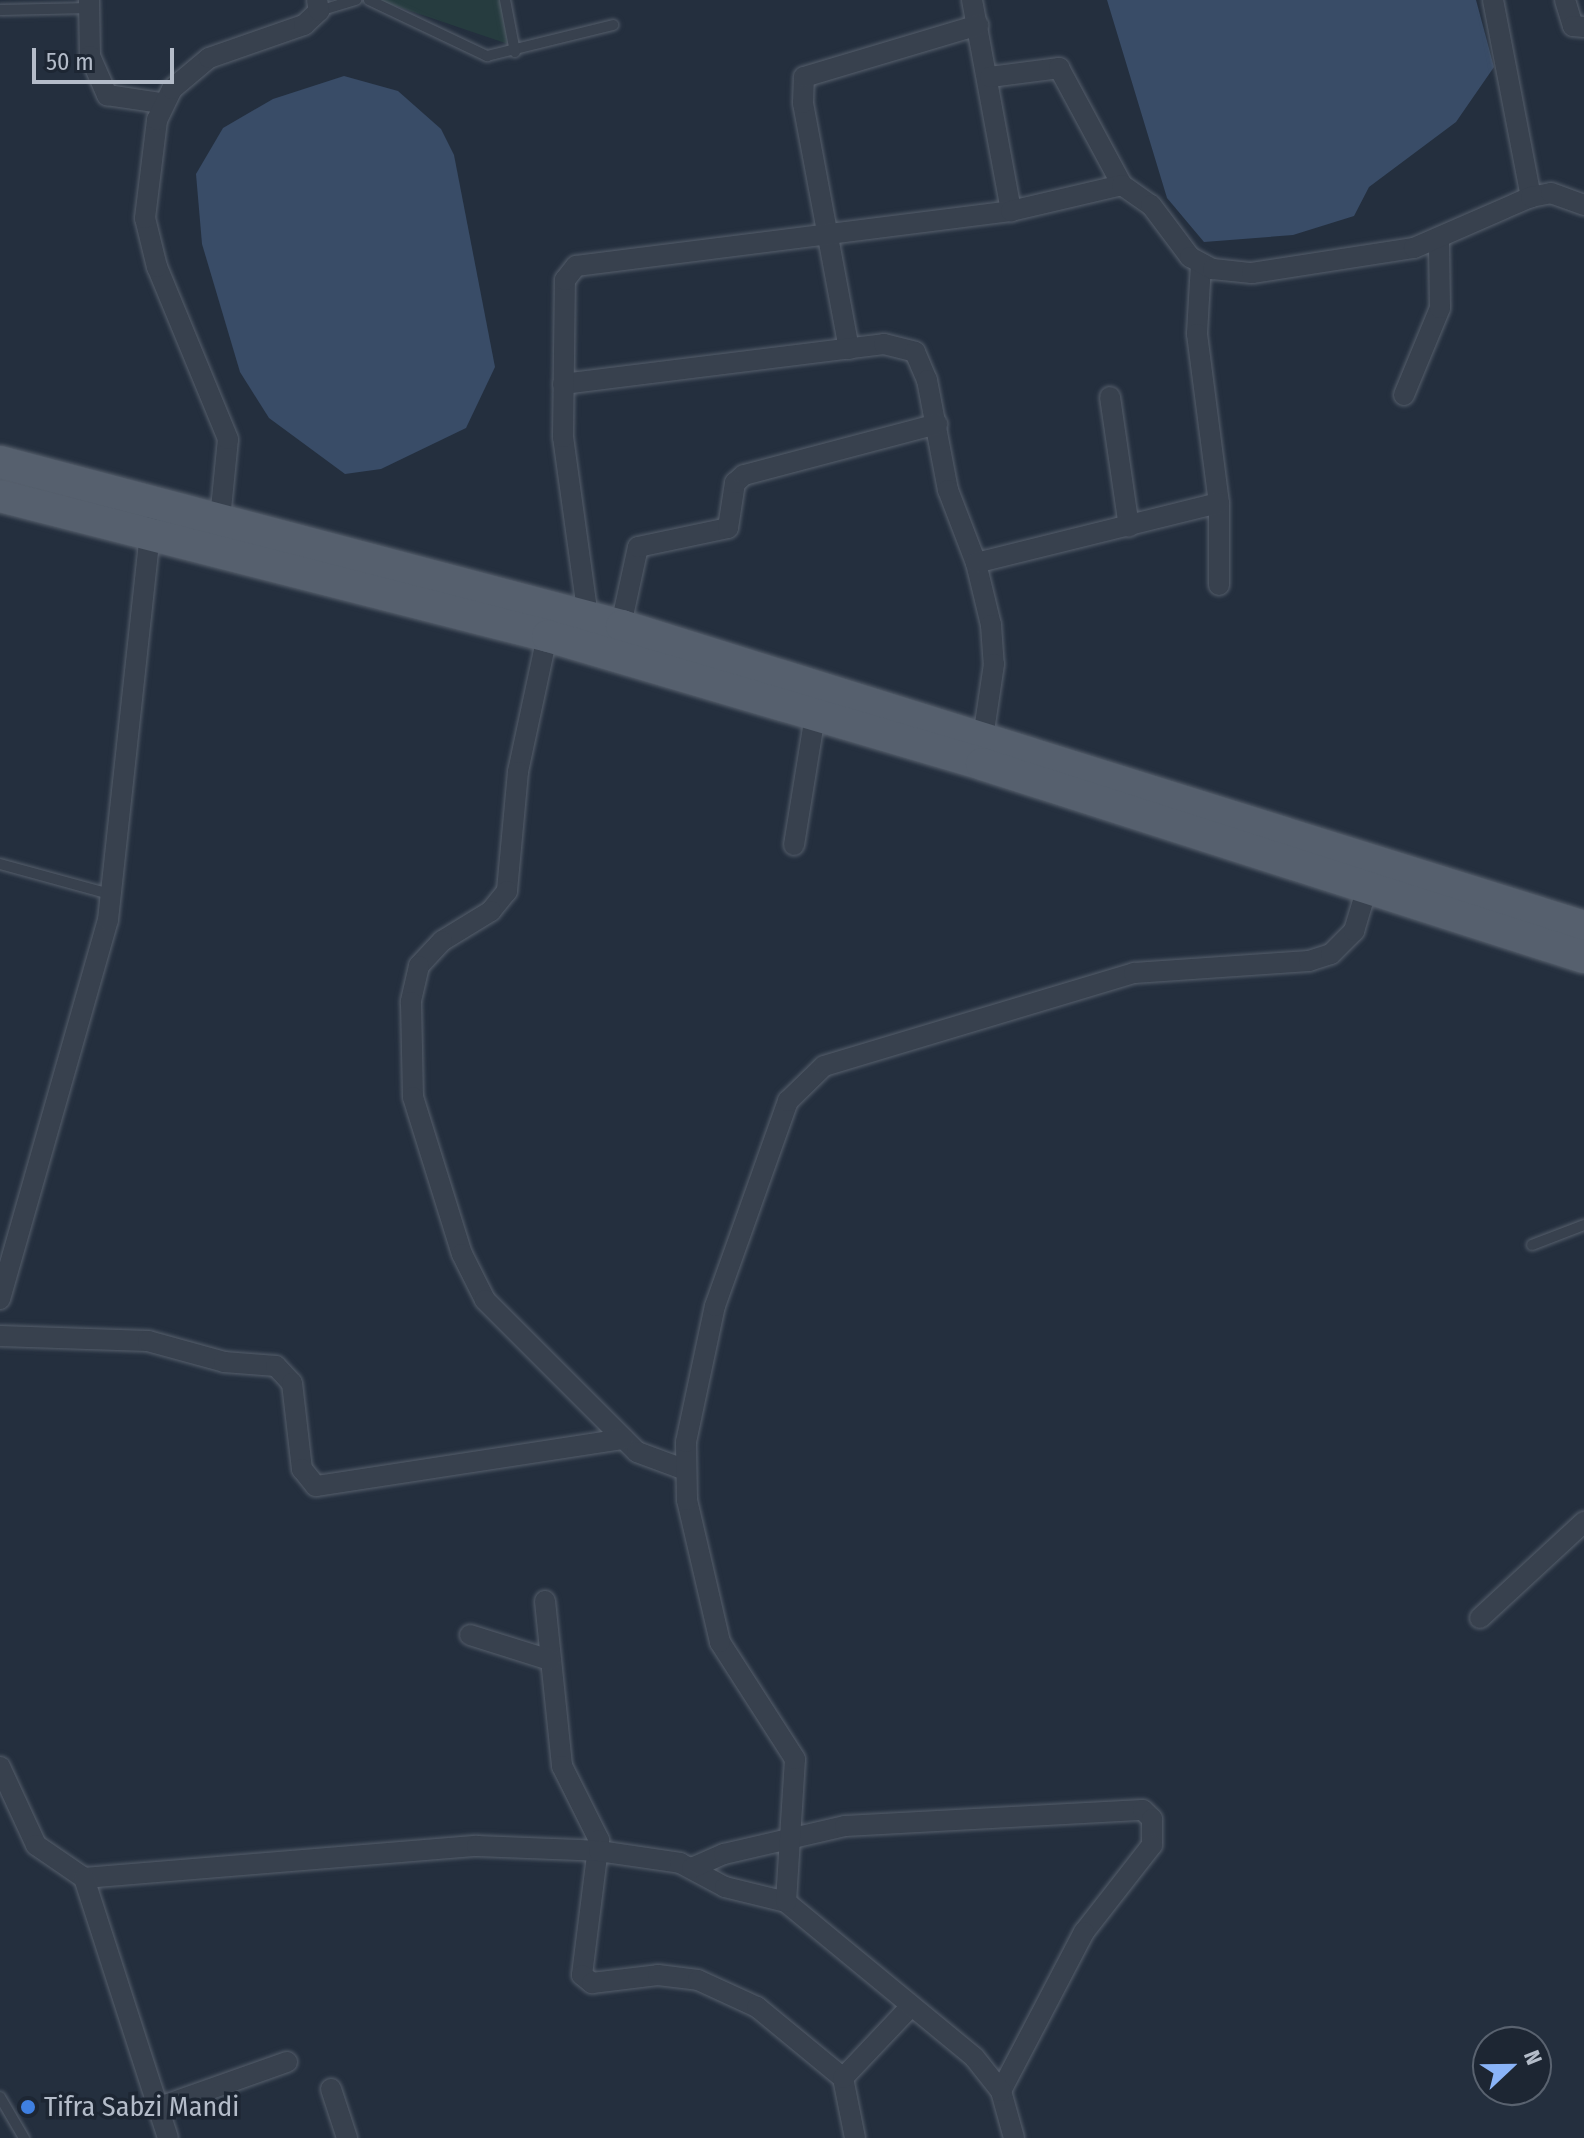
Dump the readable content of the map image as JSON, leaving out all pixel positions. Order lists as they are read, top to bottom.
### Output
{
  "places": ["Tifra Sabzi Mandi"],
  "scale_bar": "50 m",
  "north": "right"
}
